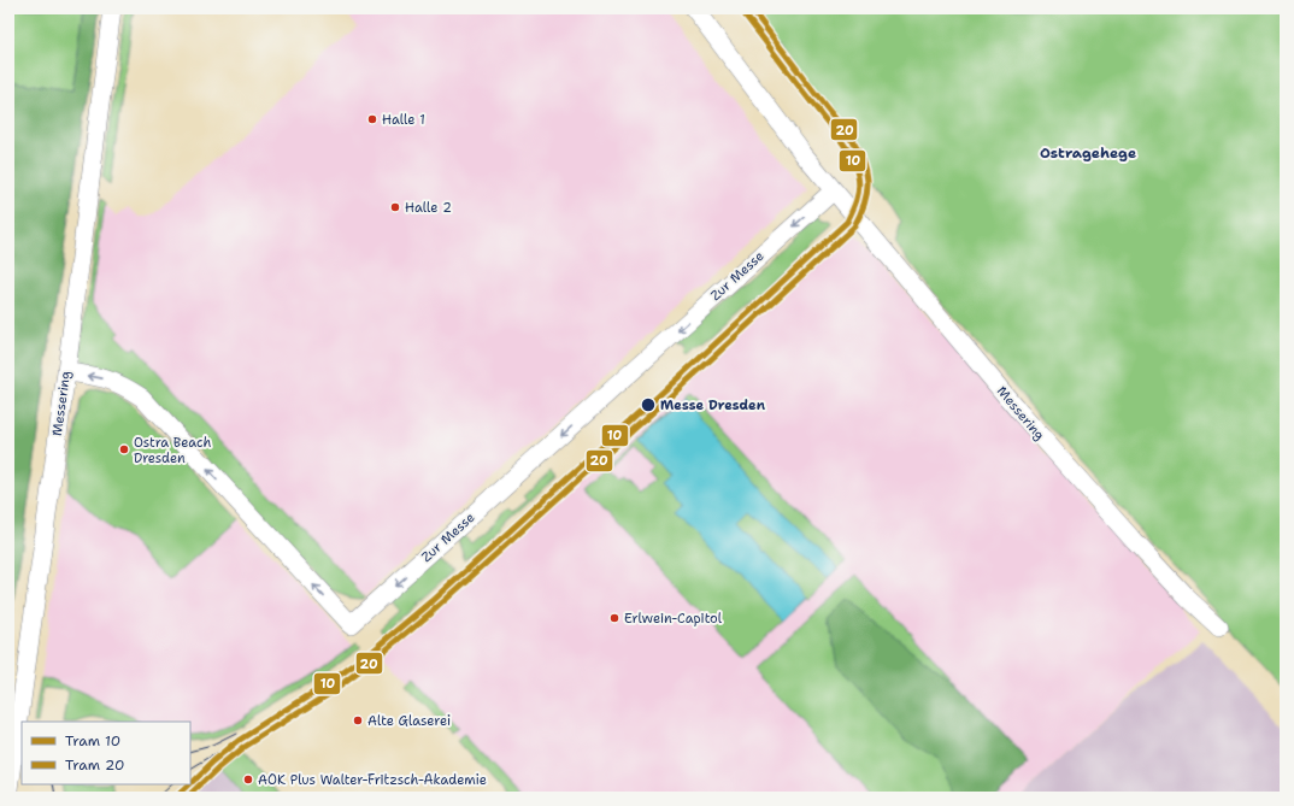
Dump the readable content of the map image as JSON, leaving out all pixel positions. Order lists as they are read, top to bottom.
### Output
{
  "streets": {
    "street": ["Zur Messe", "Messering"]
  },
  "crossings": [
    ["Zur Messe", "Messering"]
  ],
  "districts": ["Ostragehege"],
  "places": [
    "Halle 1",
    "Halle 2",
    "Messe Dresden",
    "Ostra Beach Dresden",
    "Erlwein-Capitol",
    "Alte Glaserei",
    "AOK Plus Walter-Fritzsch-Akademie"
  ],
  "lines": ["tram line 10", "tram line 20"],
  "legend": ["Tram 10", "Tram 20"]
}
